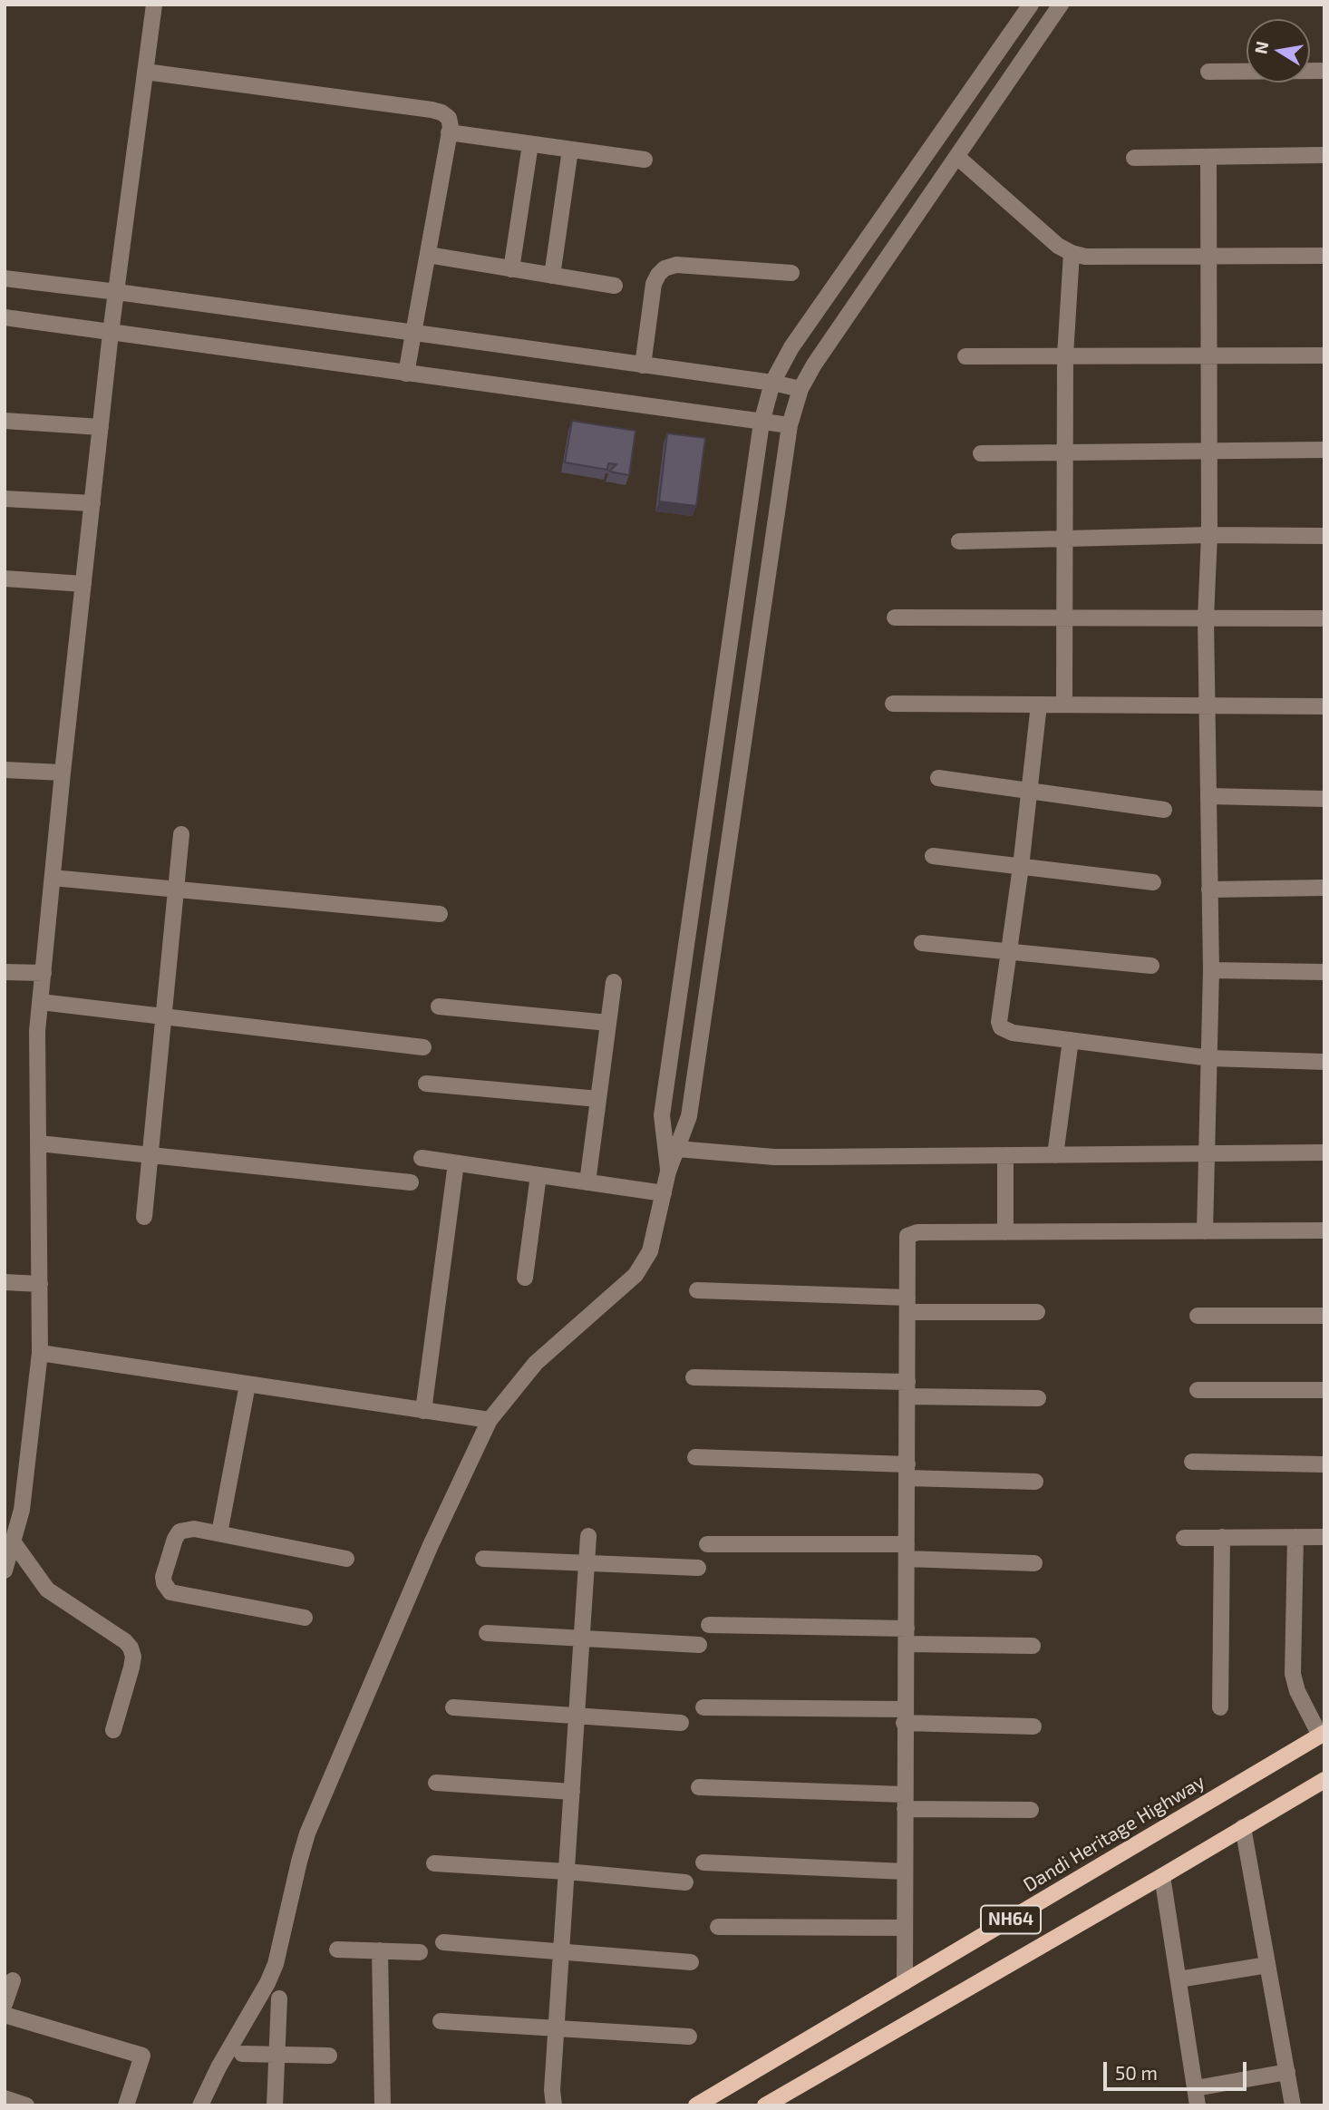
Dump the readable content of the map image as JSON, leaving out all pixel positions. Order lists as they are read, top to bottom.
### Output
{
  "streets": {
    "main road": ["Dandi Heritage Highway", "NH64"]
  },
  "scale_bar": "50 m",
  "north": "left"
}
